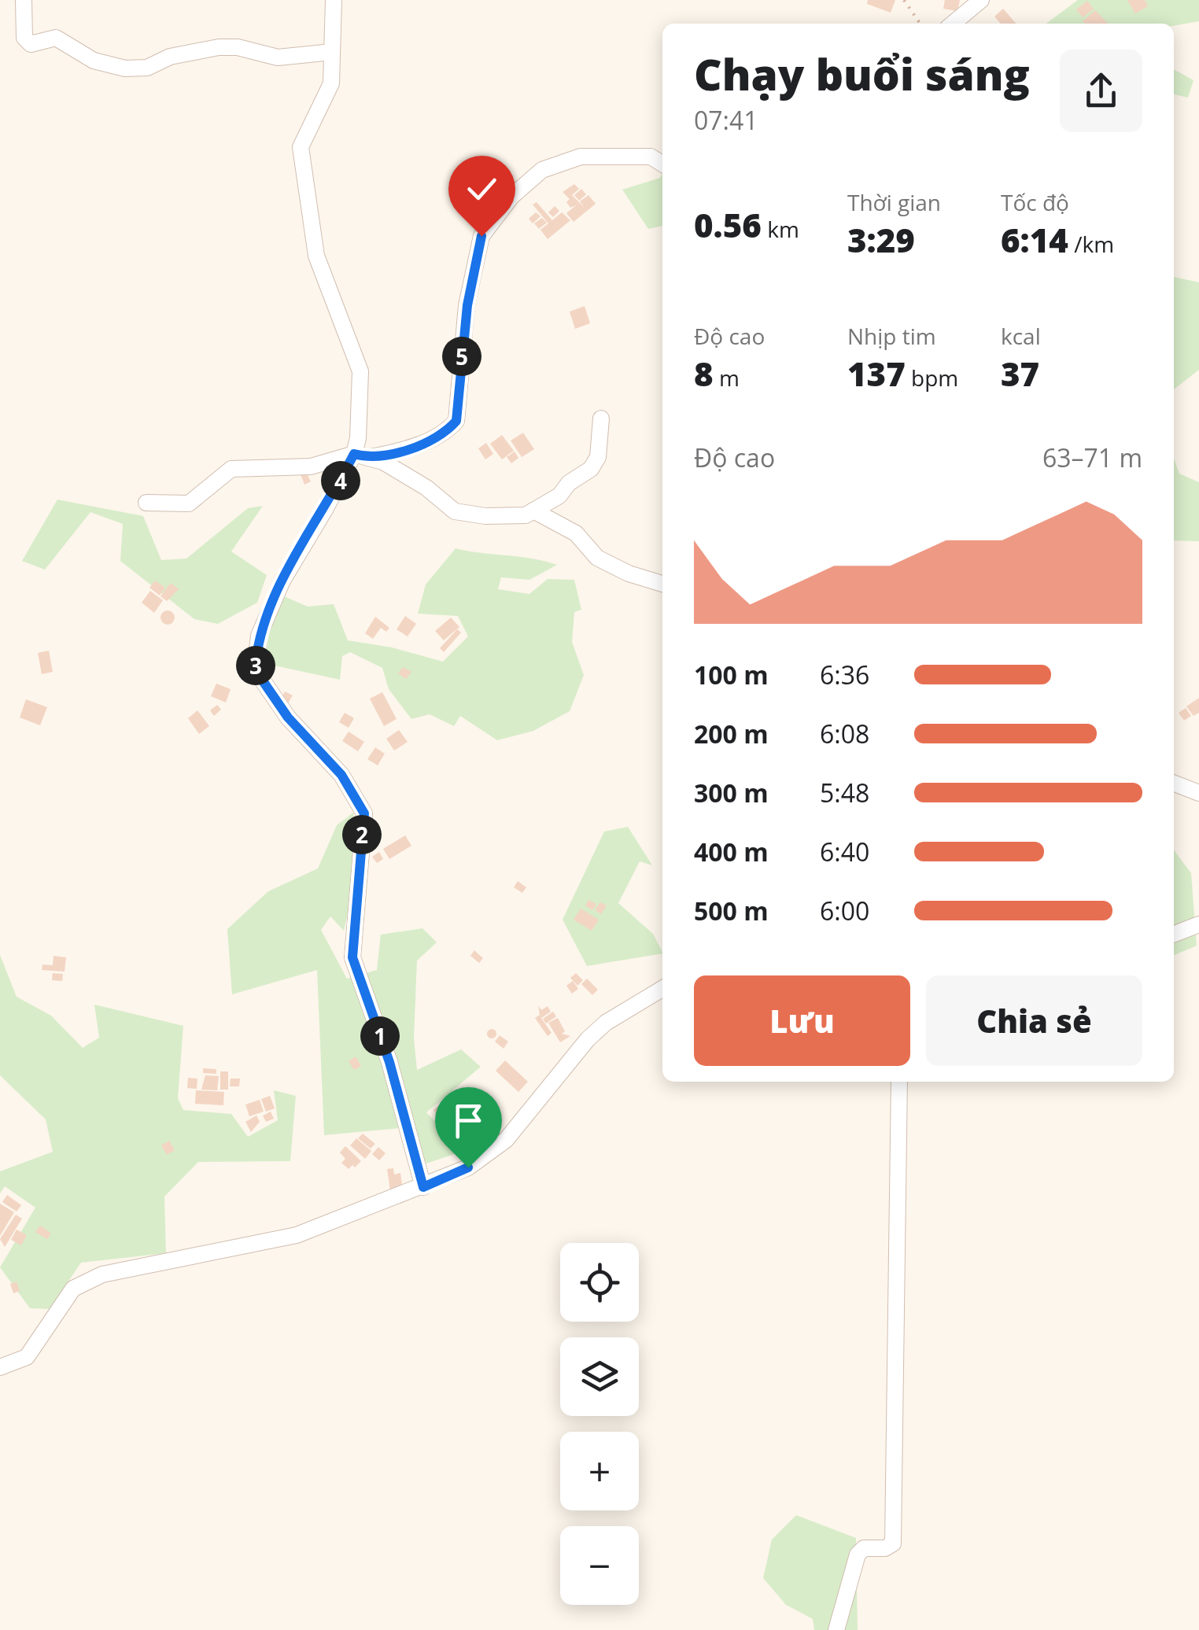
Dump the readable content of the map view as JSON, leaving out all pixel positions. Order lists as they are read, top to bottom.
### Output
{
  "page": {
    "heading": ["Chạy buổi sáng", "07:41"],
    "stats": [
      ["0.56 km"],
      ["Thời gian", "3:29"],
      ["Tốc độ", "6:14 /km"],
      ["Độ cao", "8 m"],
      ["Nhịp tim", "137 bpm"],
      ["kcal", "37"]
    ],
    "pins": [
      "5",
      "4",
      "3",
      "2",
      "1"
    ],
    "chart": ["Độ cao", "63–71 m"],
    "list": [
      {
        "name": "100 m",
        "note": "6:36"
      },
      {
        "name": "200 m",
        "note": "6:08"
      },
      {
        "name": "300 m",
        "note": "5:48"
      },
      {
        "name": "400 m",
        "note": "6:40"
      },
      {
        "name": "500 m",
        "note": "6:00"
      }
    ],
    "buttons": ["Lưu", "Chia sẻ"],
    "map_buttons": ["+", "−"]
  }
}
